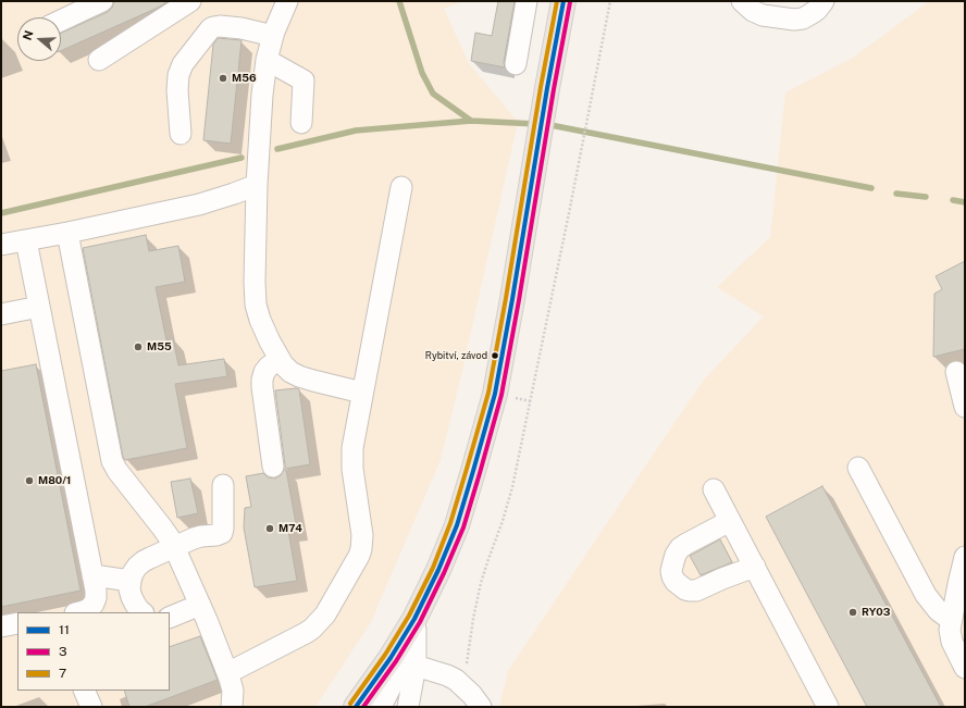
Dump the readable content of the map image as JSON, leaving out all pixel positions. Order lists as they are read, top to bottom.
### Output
{
  "places": [
    "M56",
    "M55",
    "Rybitví, závod",
    "M80/1",
    "M74",
    "RY03"
  ],
  "lines": ["transit line 11", "transit line 7", "transit line 3"],
  "legend": ["11", "3", "7"],
  "north": "left"
}
